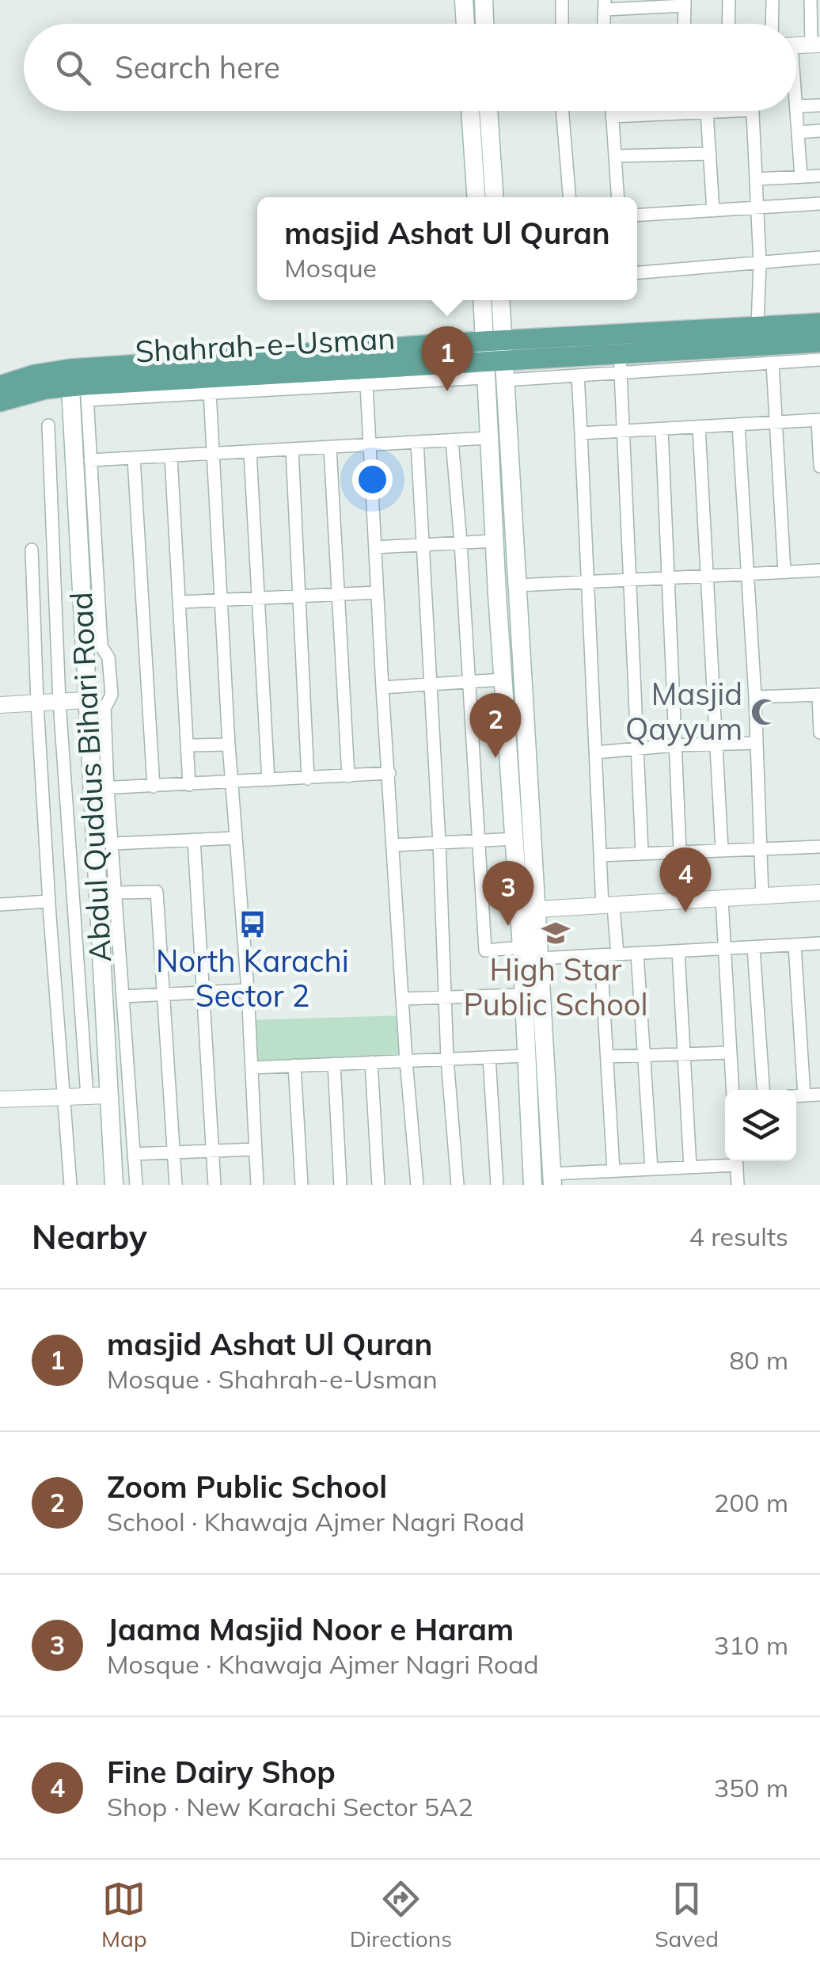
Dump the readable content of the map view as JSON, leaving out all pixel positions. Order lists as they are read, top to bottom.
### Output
{
  "streets": {
    "main road": ["Shahrah-e-Usman", "Abdul Quddus Bihari Road"]
  },
  "crossings": [
    ["Shahrah-e-Usman", "Abdul Quddus Bihari Road"]
  ],
  "places": {
    "mosque": ["Masjid Qayyum"],
    "bus stop": ["North Karachi Sector 2"],
    "school or university": ["High Star Public School"]
  },
  "page": {
    "search": "Search here",
    "popup": ["masjid Ashat Ul Quran", "Mosque"],
    "pins": [
      "1",
      "2",
      "4",
      "3"
    ],
    "heading": ["Nearby", "4 results"],
    "list": [
      {
        "mark": "1",
        "name": "masjid Ashat Ul Quran",
        "note": "Mosque · Shahrah-e-Usman",
        "value": "80 m"
      },
      {
        "mark": "2",
        "name": "Zoom Public School",
        "note": "School · Khawaja Ajmer Nagri Road",
        "value": "200 m"
      },
      {
        "mark": "3",
        "name": "Jaama Masjid Noor e Haram",
        "note": "Mosque · Khawaja Ajmer Nagri Road",
        "value": "310 m"
      },
      {
        "mark": "4",
        "name": "Fine Dairy Shop",
        "note": "Shop · New Karachi Sector 5A2",
        "value": "350 m"
      }
    ],
    "nav": ["Map", "Directions", "Saved"]
  }
}
